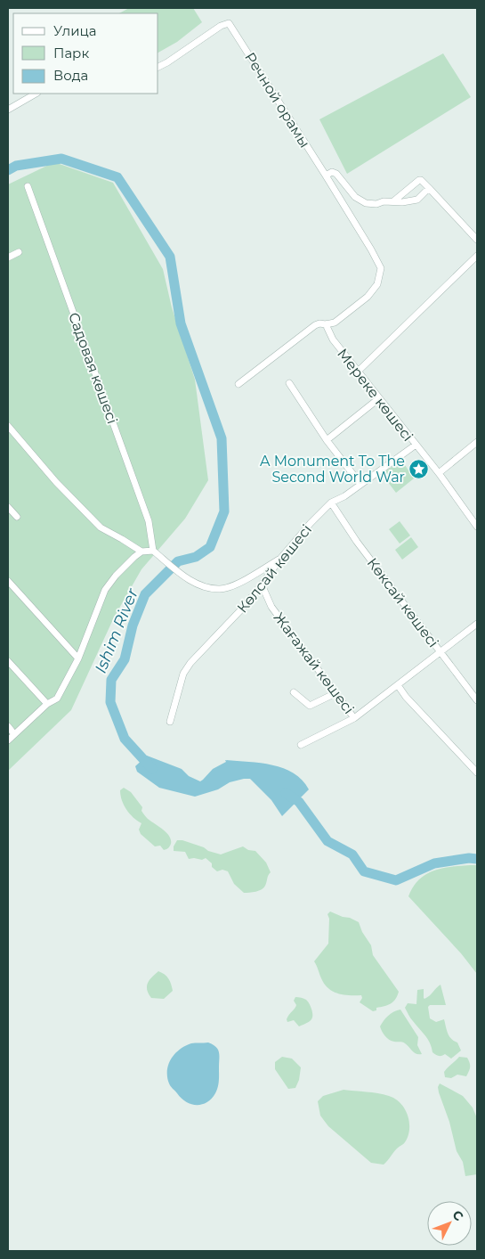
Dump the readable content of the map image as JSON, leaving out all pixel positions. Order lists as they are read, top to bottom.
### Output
{
  "streets": {
    "street": [
      "Речной орамы",
      "Садовая көшесі",
      "Мереке көшесі",
      "Көлсай көшесі",
      "Көксай көшесі",
      "Жағажай көшесі"
    ]
  },
  "crossings": [
    ["Речной орамы", "Мереке көшесі"],
    ["Мереке көшесі", "Көлсай көшесі"],
    ["Көлсай көшесі", "Көксай көшесі"],
    ["Көлсай көшесі", "Жағажай көшесі"],
    ["Көксай көшесі", "Жағажай көшесі"]
  ],
  "water": ["Ishim River"],
  "places": {
    "place": ["A Monument To The Second World War"]
  },
  "legend": ["Улица", "Парк", "Вода"],
  "north": "top right"
}
